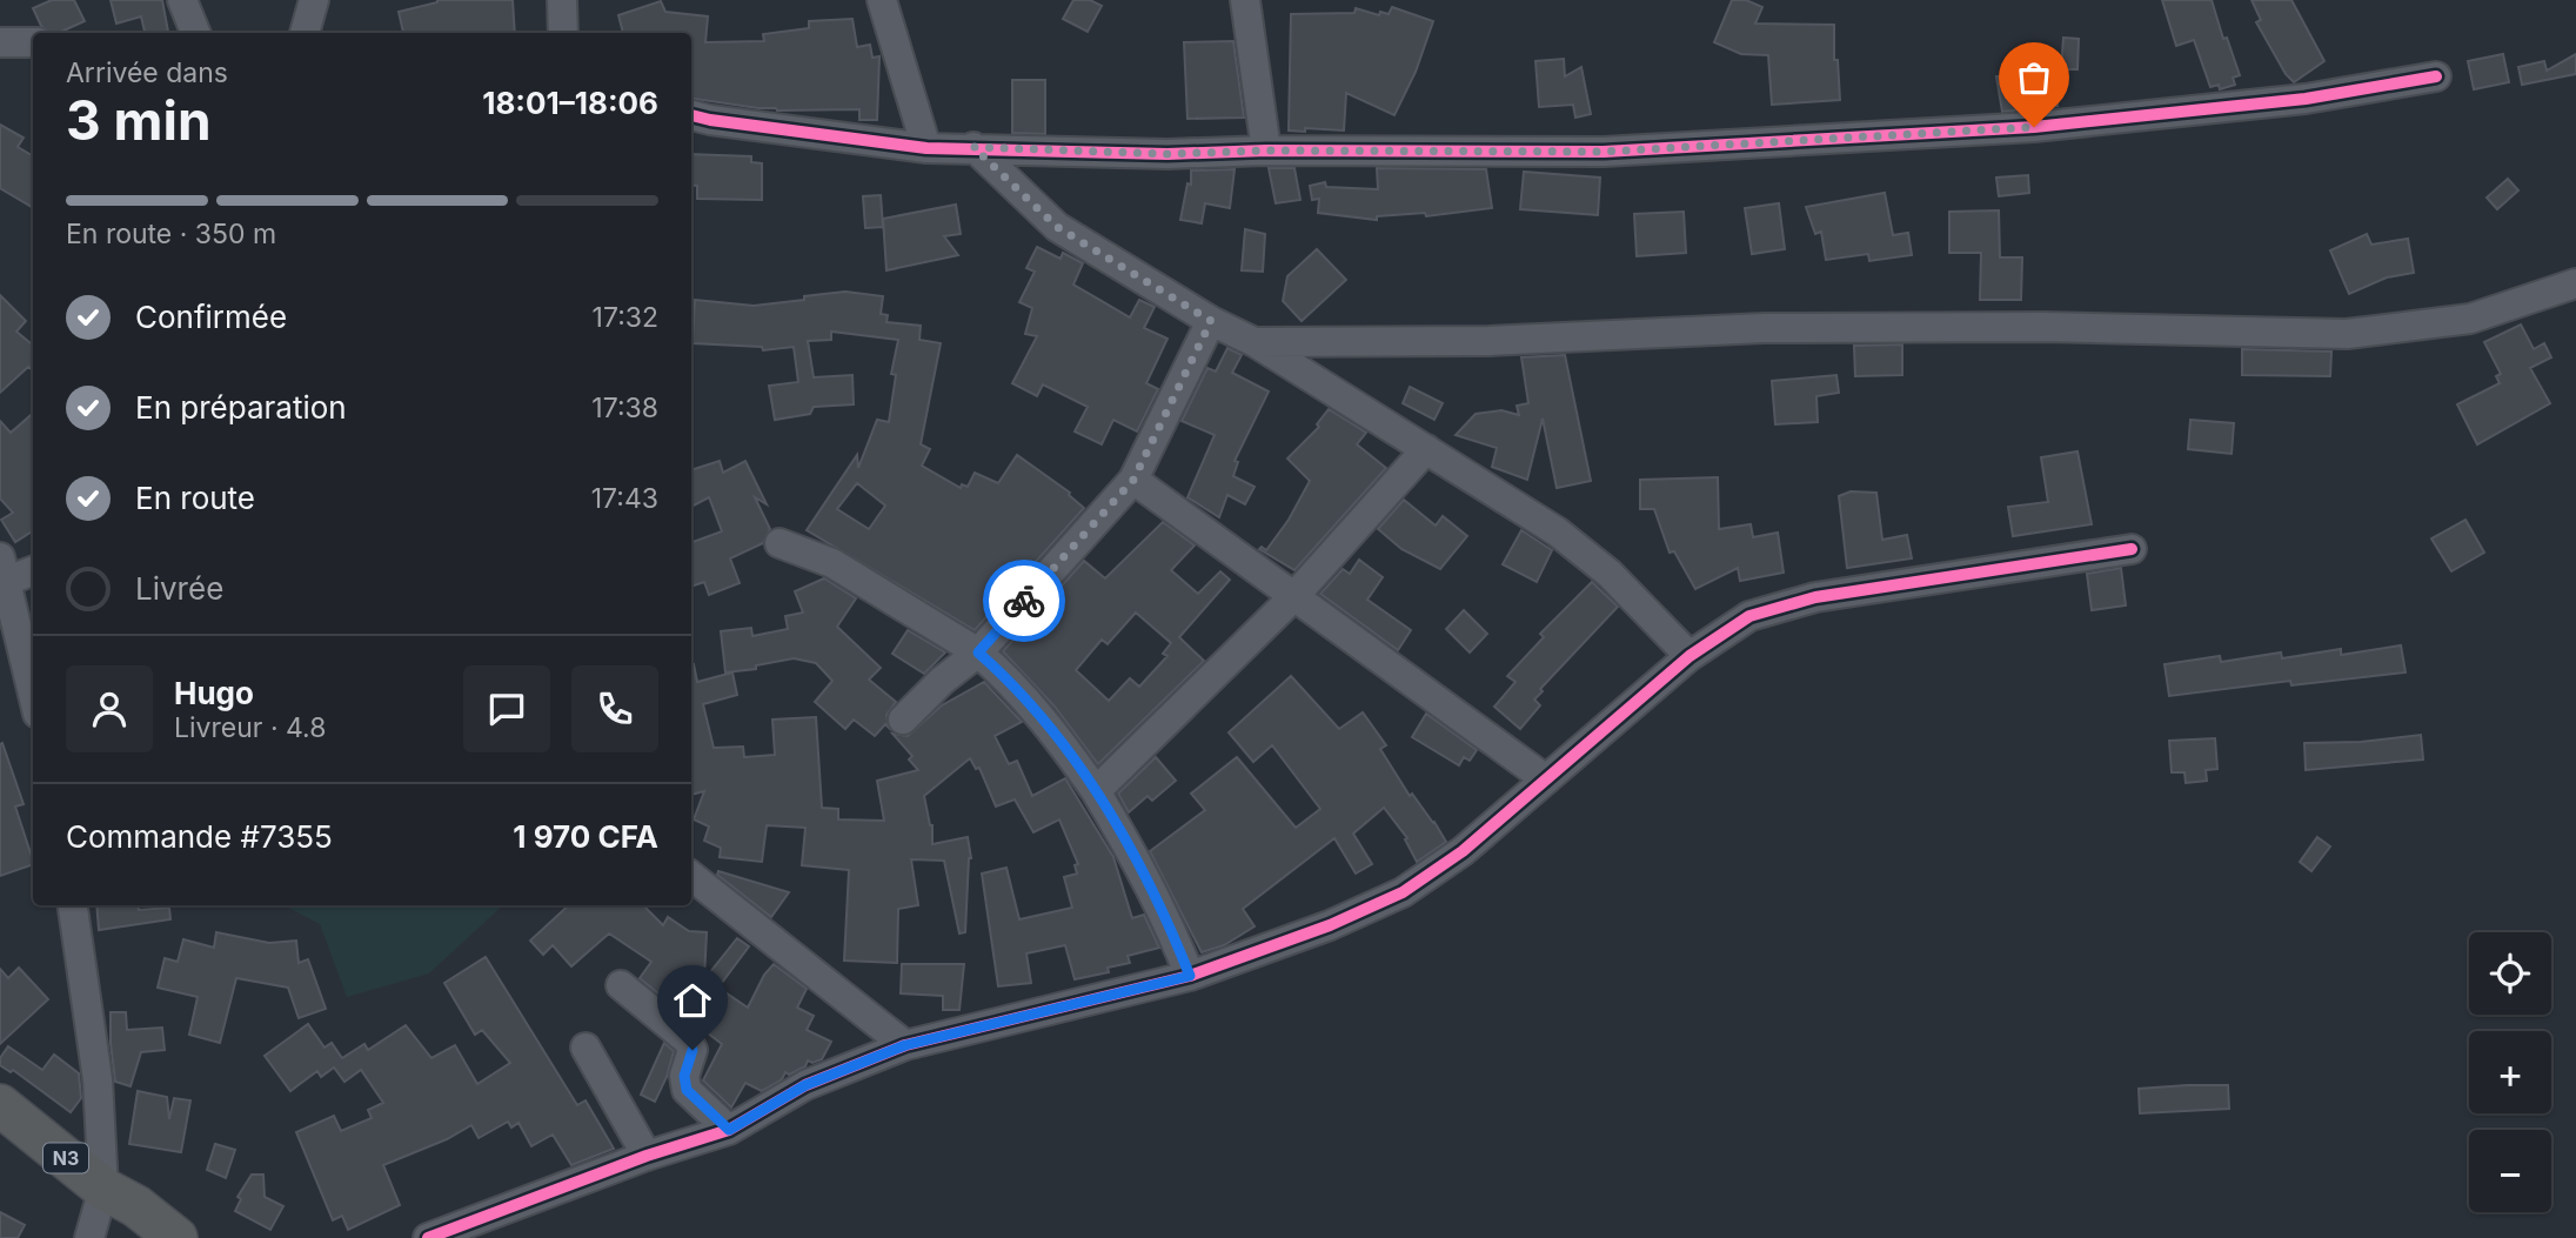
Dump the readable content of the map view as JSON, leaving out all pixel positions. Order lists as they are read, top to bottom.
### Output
{
  "streets": {
    "highway": ["N3"]
  },
  "page": {
    "heading": ["3 min", "Arrivée dans", "18:01–18:06"],
    "panel": [
      "Hugo",
      "Livreur · 4.8",
      "Commande #7355",
      "1 970 CFA"
    ],
    "bar": "En route · 350 m",
    "list": [
      ["Confirmée", "17:32"],
      ["En préparation", "17:38"],
      ["En route", "17:43"],
      "Livrée"
    ],
    "map_buttons": ["+", "−"]
  }
}
